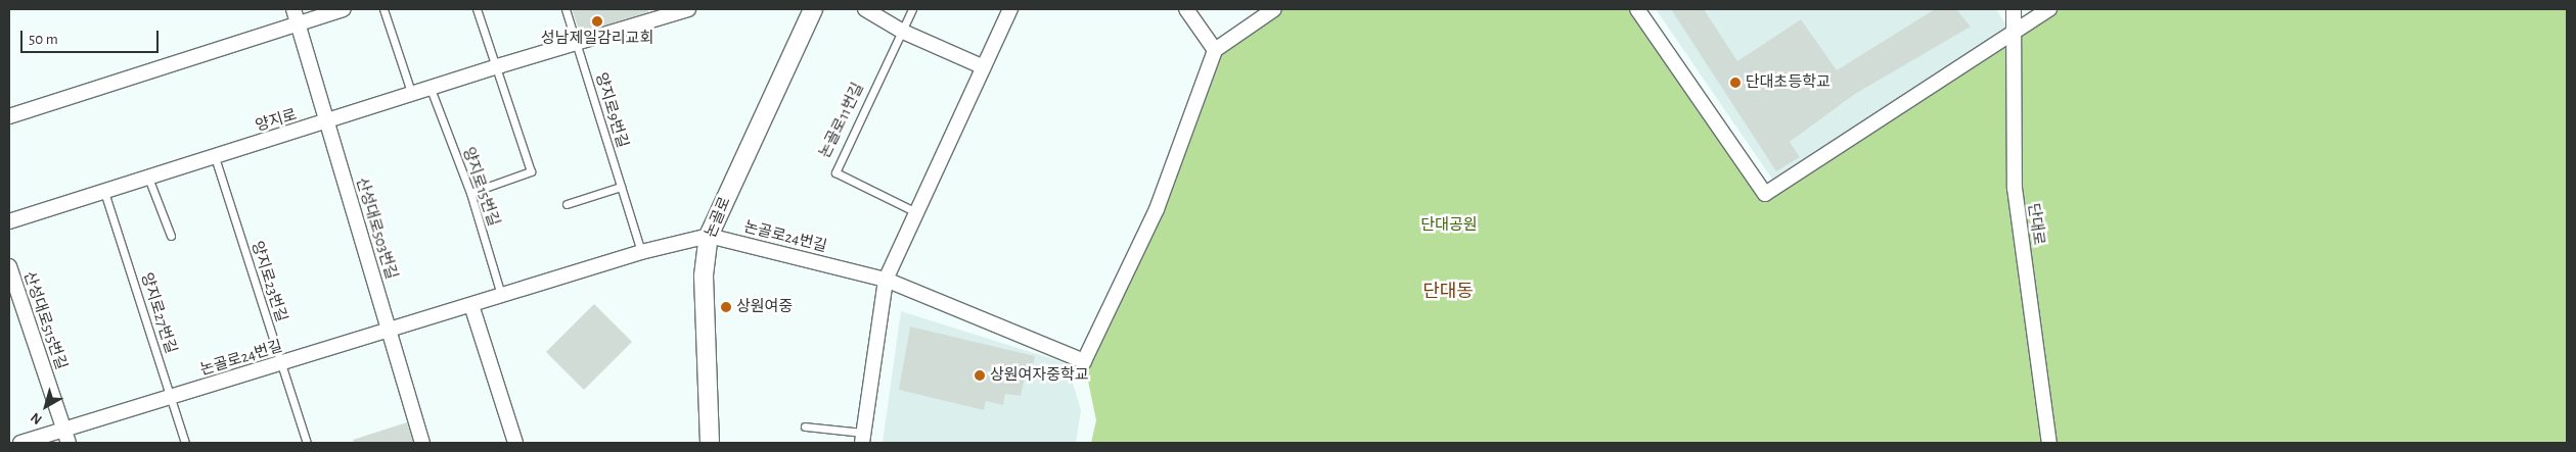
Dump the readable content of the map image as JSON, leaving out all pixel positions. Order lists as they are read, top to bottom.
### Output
{
  "streets": {
    "street": [
      "양지로",
      "논골로",
      "단대로",
      "산성대로503번길",
      "논골로24번길",
      "산성대로515번길"
    ],
    "lane": [
      "양지로9번길",
      "논골로11번길",
      "양지로15번길",
      "양지로23번길",
      "양지로27번길"
    ]
  },
  "crossings": [
    ["양지로9번길", "양지로"],
    ["양지로9번길", "논골로24번길"],
    ["양지로", "양지로15번길"],
    ["양지로", "산성대로503번길"],
    ["양지로", "양지로23번길"],
    ["양지로", "양지로27번길"],
    ["양지로15번길", "논골로24번길"],
    ["논골로", "논골로24번길"],
    ["산성대로503번길", "논골로24번길"],
    ["논골로24번길", "양지로23번길"],
    ["논골로24번길", "양지로27번길"],
    ["논골로24번길", "산성대로515번길"]
  ],
  "districts": ["단대동"],
  "parks": ["단대공원"],
  "places": [
    "성남제일감리교회",
    "단대초등학교",
    "상원여중",
    "상원여자중학교"
  ],
  "scale_bar": "50 m",
  "north": "bottom left"
}
